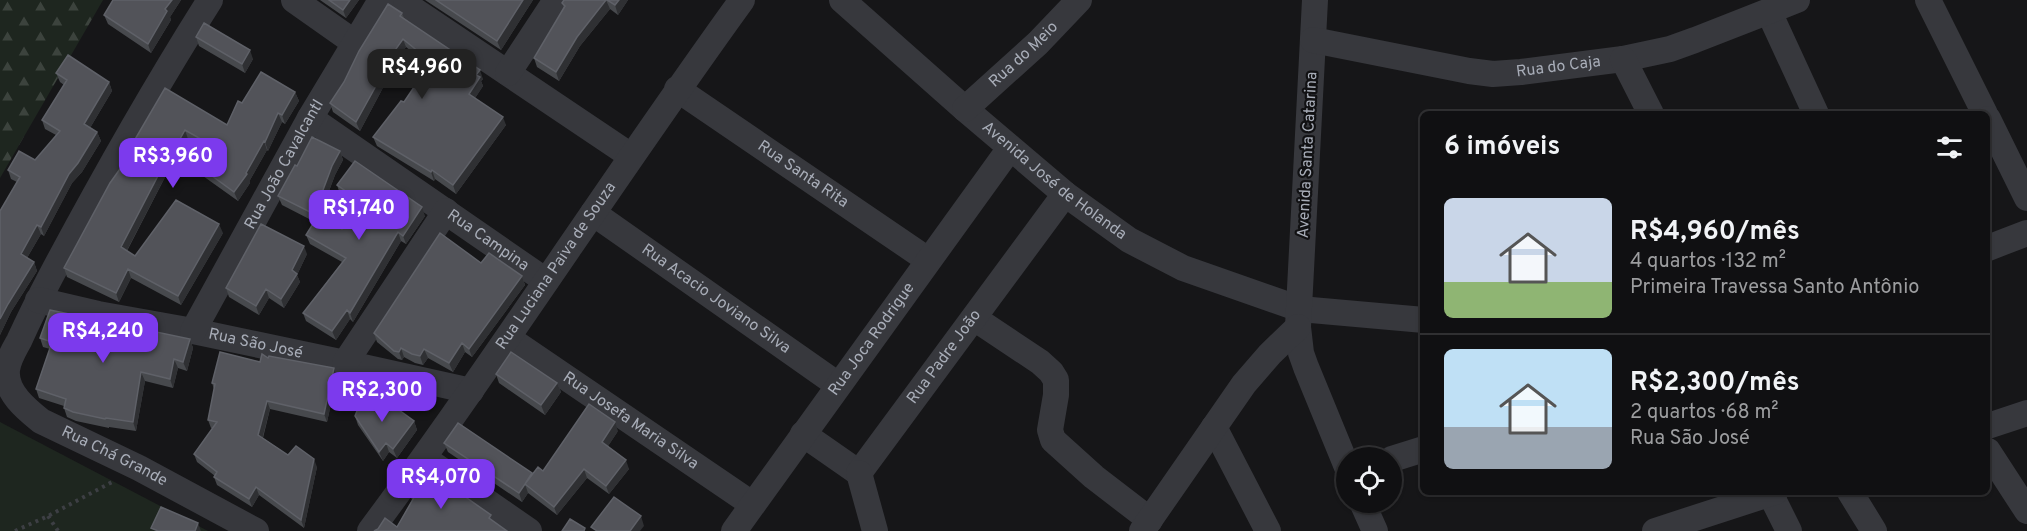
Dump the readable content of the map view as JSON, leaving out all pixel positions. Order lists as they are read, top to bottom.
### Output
{
  "streets": {
    "street": [
      "Rua do Meio",
      "Rua do Caja",
      "Avenida Santa Catarina",
      "Rua João CavalcantI",
      "Rua Santa Rita",
      "Avenida José de Holanda",
      "Rua Campina",
      "Rua Luciana Paiva de Souza",
      "Rua Acacio Joviano Silva",
      "Rua Joca Rodrigue",
      "Rua São José",
      "Rua Padre João",
      "Rua Josefa Maria Silva",
      "Rua Chá Grande"
    ]
  },
  "crossings": [
    ["Rua do Meio", "Avenida José de Holanda"],
    ["Rua do Caja", "Avenida Santa Catarina"],
    ["Avenida Santa Catarina", "Avenida José de Holanda"],
    ["Rua João CavalcantI", "Rua Campina"],
    ["Rua João CavalcantI", "Rua São José"],
    ["Rua Santa Rita", "Rua Luciana Paiva de Souza"],
    ["Rua Santa Rita", "Rua Joca Rodrigue"],
    ["Avenida José de Holanda", "Rua Joca Rodrigue"],
    ["Avenida José de Holanda", "Rua Padre João"],
    ["Rua Campina", "Rua Luciana Paiva de Souza"],
    ["Rua Luciana Paiva de Souza", "Rua Acacio Joviano Silva"],
    ["Rua Luciana Paiva de Souza", "Rua São José"],
    ["Rua Luciana Paiva de Souza", "Rua Josefa Maria Silva"],
    ["Rua Acacio Joviano Silva", "Rua Joca Rodrigue"],
    ["Rua Joca Rodrigue", "Rua Josefa Maria Silva"],
    ["Rua São José", "Rua Chá Grande"]
  ],
  "page": {
    "price": [
      "R$4,960",
      "R$3,960",
      "R$1,740",
      "R$4,240",
      "R$2,300",
      "R$4,070"
    ],
    "heading": "6 imóveis",
    "list": [
      {
        "name": "R$4,960/mês",
        "note": "4 quartos · 132 m² · Primeira Travessa Santo Antônio"
      },
      {
        "name": "R$2,300/mês",
        "note": "2 quartos · 68 m² · Rua São José"
      }
    ]
  }
}
